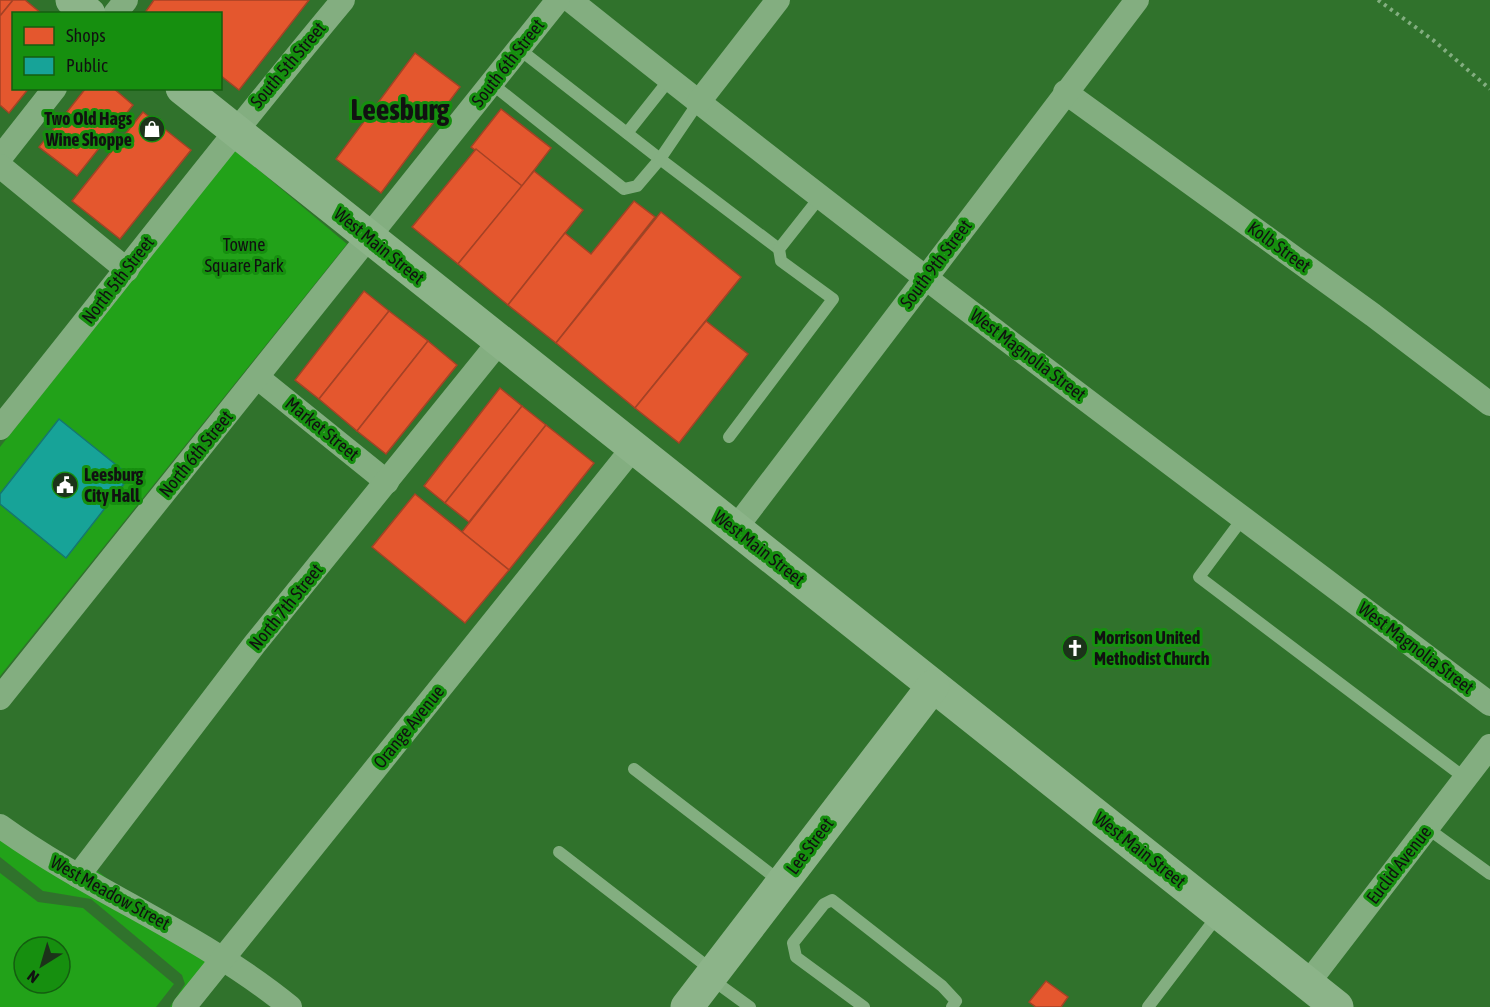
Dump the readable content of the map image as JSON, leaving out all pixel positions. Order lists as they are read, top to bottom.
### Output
{
  "streets": {
    "main road": ["West Main Street", "Lee Street"],
    "street": [
      "South 6th Street",
      "South 5th Street",
      "Kolb Street",
      "South 9th Street",
      "North 5th Street",
      "West Magnolia Street",
      "Market Street",
      "North 6th Street",
      "North 7th Street",
      "Orange Avenue",
      "Euclid Avenue",
      "West Meadow Street"
    ]
  },
  "crossings": [
    ["South 6th Street", "West Main Street"],
    ["South 6th Street", "North 6th Street"],
    ["South 5th Street", "West Main Street"],
    ["South 5th Street", "North 5th Street"],
    ["West Main Street", "South 9th Street"],
    ["West Main Street", "North 5th Street"],
    ["West Main Street", "North 6th Street"],
    ["West Main Street", "North 7th Street"],
    ["West Main Street", "Orange Avenue"],
    ["West Main Street", "Lee Street"],
    ["West Main Street", "Euclid Avenue"],
    ["Kolb Street", "South 9th Street"],
    ["South 9th Street", "West Magnolia Street"],
    ["Market Street", "North 6th Street"],
    ["Market Street", "North 7th Street"],
    ["North 7th Street", "West Meadow Street"],
    ["Orange Avenue", "West Meadow Street"]
  ],
  "districts": ["Leesburg"],
  "parks": ["Towne Square Park"],
  "places": {
    "shop": ["Two Old Hags Wine Shoppe"],
    "public building": ["Leesburg City Hall"],
    "church": ["Morrison United Methodist Church"]
  },
  "legend": ["Shops", "Public"],
  "north": "bottom left"
}
